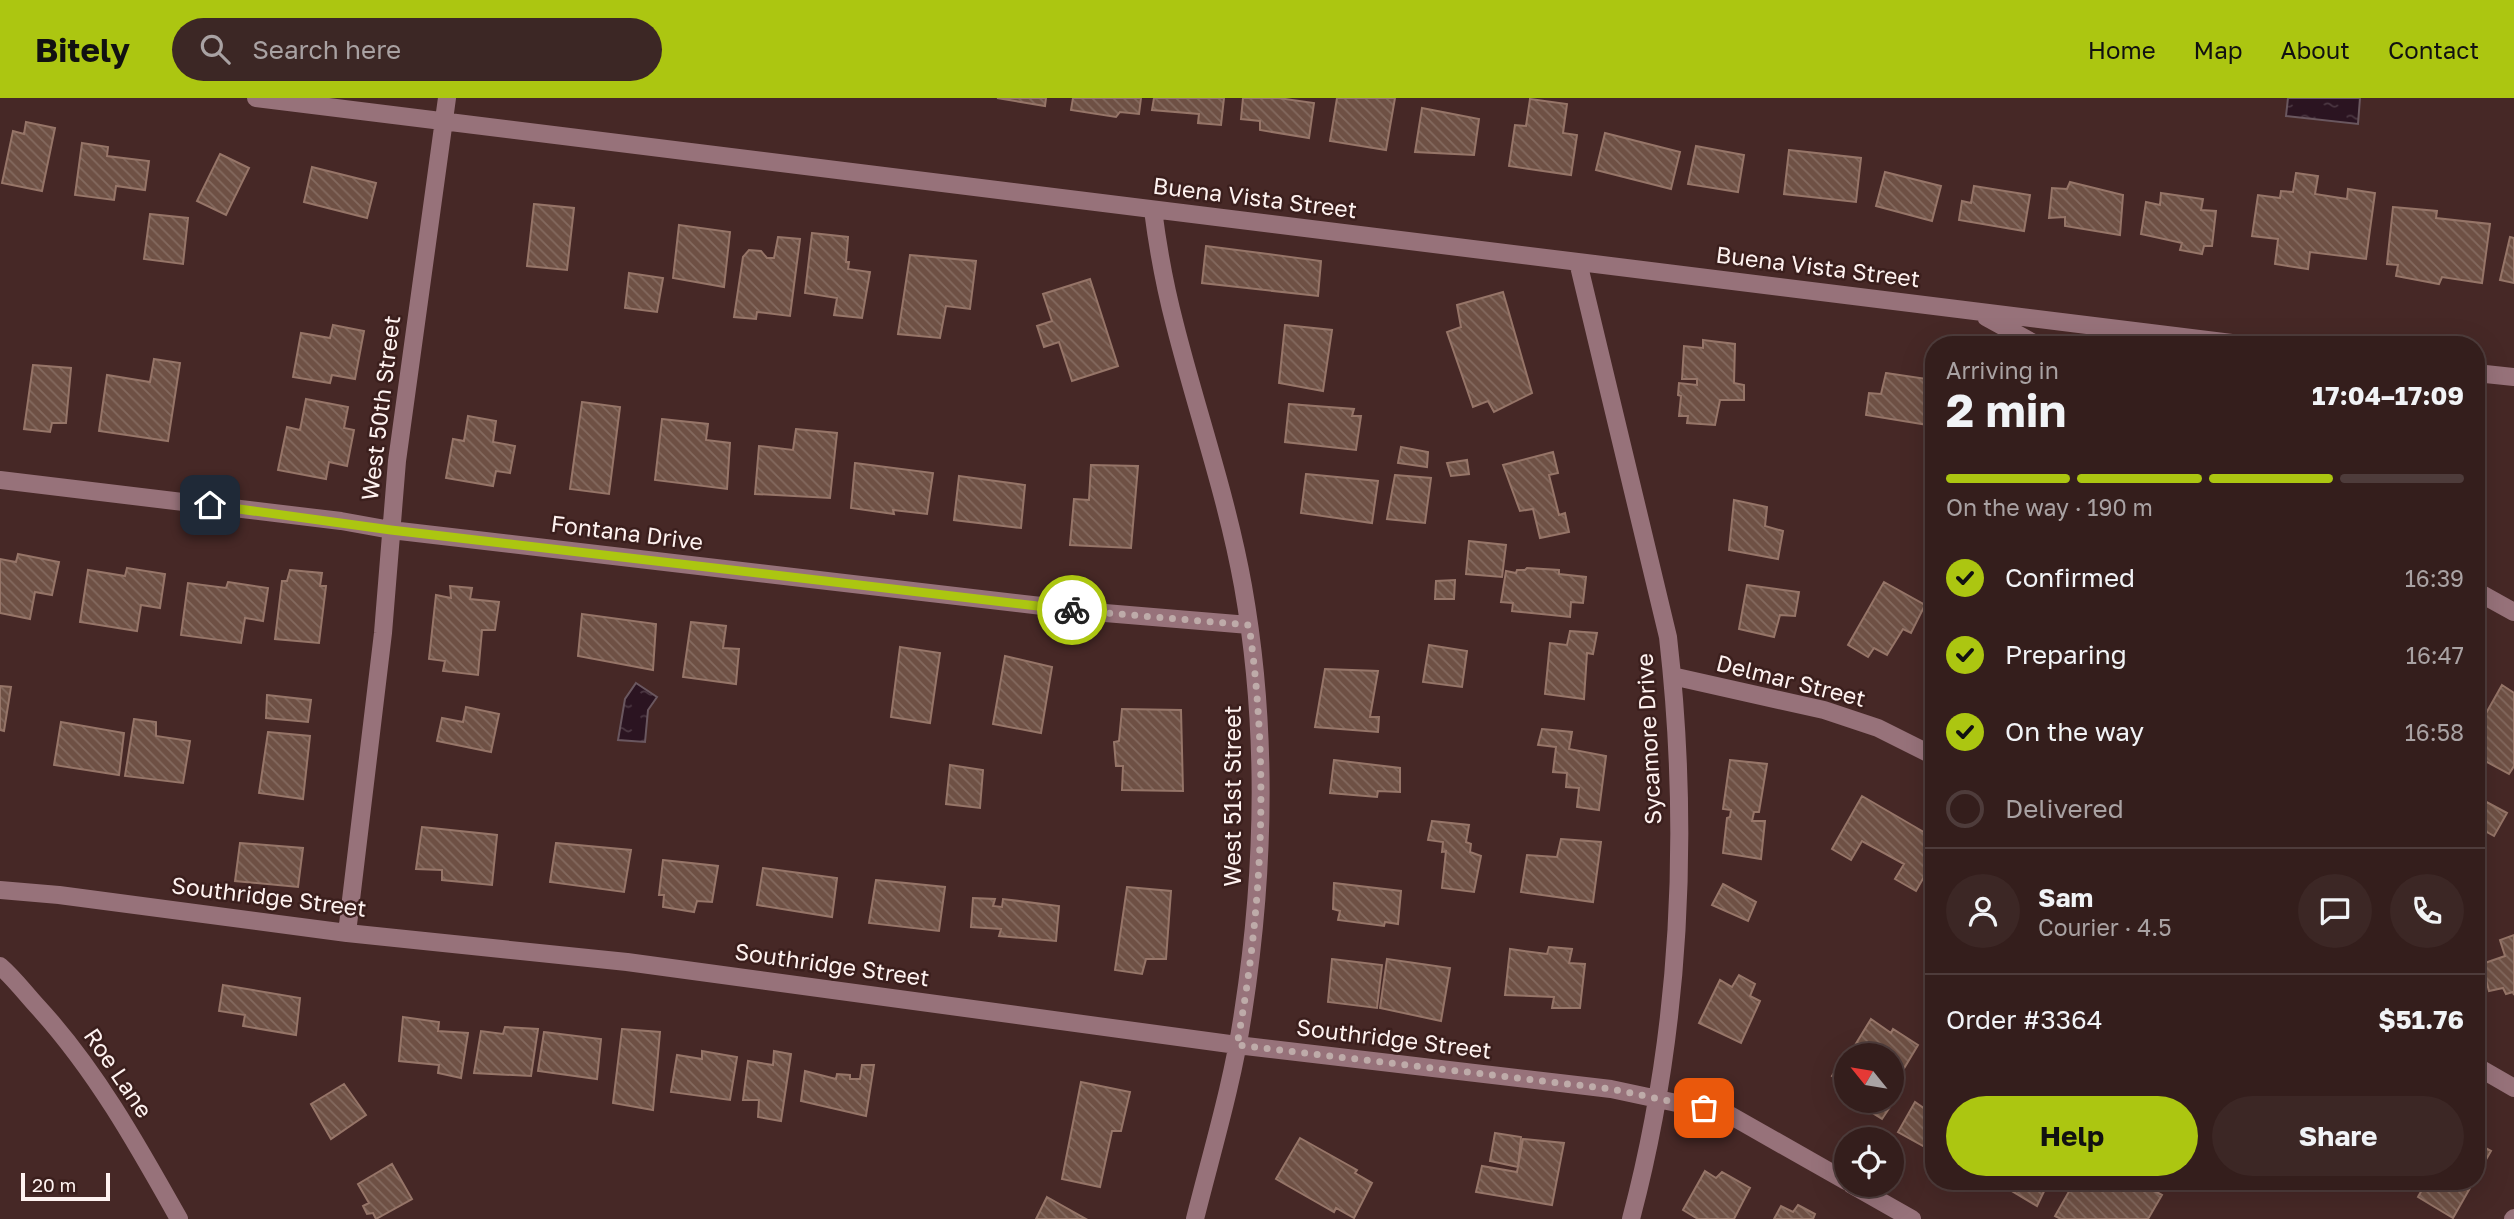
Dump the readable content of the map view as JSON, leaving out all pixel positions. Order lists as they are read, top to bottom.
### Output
{
  "streets": {
    "street": [
      "Buena Vista Street",
      "West 50th Street",
      "Fontana Drive",
      "Delmar Street",
      "Sycamore Drive",
      "West 51st Street",
      "Southridge Street",
      "Roe Lane"
    ]
  },
  "crossings": [
    ["Buena Vista Street", "West 50th Street"],
    ["Buena Vista Street", "Sycamore Drive"],
    ["Buena Vista Street", "West 51st Street"],
    ["West 50th Street", "Fontana Drive"],
    ["West 50th Street", "Southridge Street"],
    ["Fontana Drive", "West 51st Street"],
    ["Delmar Street", "Sycamore Drive"],
    ["Sycamore Drive", "Southridge Street"],
    ["West 51st Street", "Southridge Street"]
  ],
  "scale_bar": "20 m",
  "north": "top left",
  "page": {
    "header": "Bitely",
    "search": "Search here",
    "nav": [
      "Home",
      "Map",
      "About",
      "Contact"
    ],
    "heading": ["2 min", "Arriving in", "17:04–17:09"],
    "panel": [
      "Sam",
      "Courier · 4.5",
      "Order #3364",
      "$51.76"
    ],
    "bar": "On the way · 190 m",
    "list": [
      ["Confirmed", "16:39"],
      ["Preparing", "16:47"],
      ["On the way", "16:58"],
      "Delivered"
    ],
    "buttons": ["Help", "Share"],
    "scale": "20 m"
  }
}
